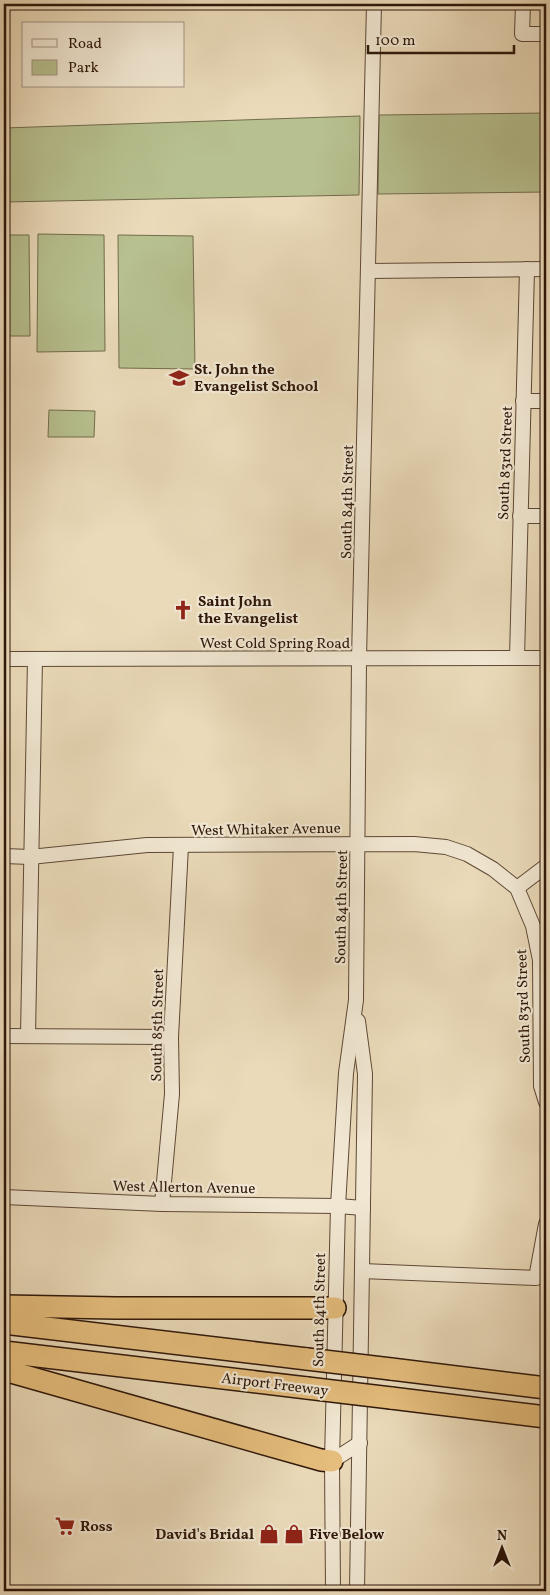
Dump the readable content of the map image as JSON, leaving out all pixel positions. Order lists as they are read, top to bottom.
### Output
{
  "streets": {
    "highway": ["Airport Freeway"],
    "street": [
      "South 83rd Street",
      "South 84th Street",
      "West Cold Spring Road",
      "West Whitaker Avenue",
      "South 85th Street",
      "West Allerton Avenue"
    ]
  },
  "crossings": [
    ["South 83rd Street", "West Cold Spring Road"],
    ["South 83rd Street", "West Whitaker Avenue"],
    ["South 84th Street", "West Cold Spring Road"],
    ["South 84th Street", "West Whitaker Avenue"],
    ["South 84th Street", "West Allerton Avenue"],
    ["West Whitaker Avenue", "South 85th Street"],
    ["South 85th Street", "West Allerton Avenue"]
  ],
  "places": {
    "school or university": ["St. John the Evangelist School"],
    "church": ["Saint John the Evangelist"],
    "supermarket": ["Ross"],
    "shop": ["David's Bridal", "Five Below"]
  },
  "legend": ["Road", "Park"],
  "scale_bar": "100 m",
  "north": "top"
}
